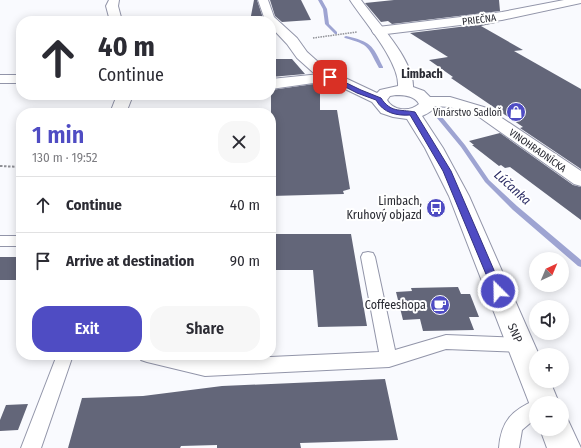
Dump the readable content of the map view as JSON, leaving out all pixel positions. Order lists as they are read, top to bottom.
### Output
{
  "streets": {
    "street": ["PRIEČNA", "VINOHRADNÍCKA", "SNP"]
  },
  "districts": ["Limbach"],
  "water": ["Lúčanka"],
  "places": {
    "shop": ["Vinárstvo Sadloň"],
    "bus stop": ["Limbach, Kruhový objazd"],
    "cafe": ["Coffeeshopa"]
  },
  "north": "top right",
  "page": {
    "turn": ["40 m", "Continue"],
    "heading": ["1 min", "130 m · 19:52"],
    "list": [
      {
        "name": "Continue",
        "value": "40 m"
      },
      {
        "name": "Arrive at destination",
        "value": "90 m"
      }
    ],
    "map_buttons": ["+", "−"],
    "buttons": ["Exit", "Share"]
  }
}
